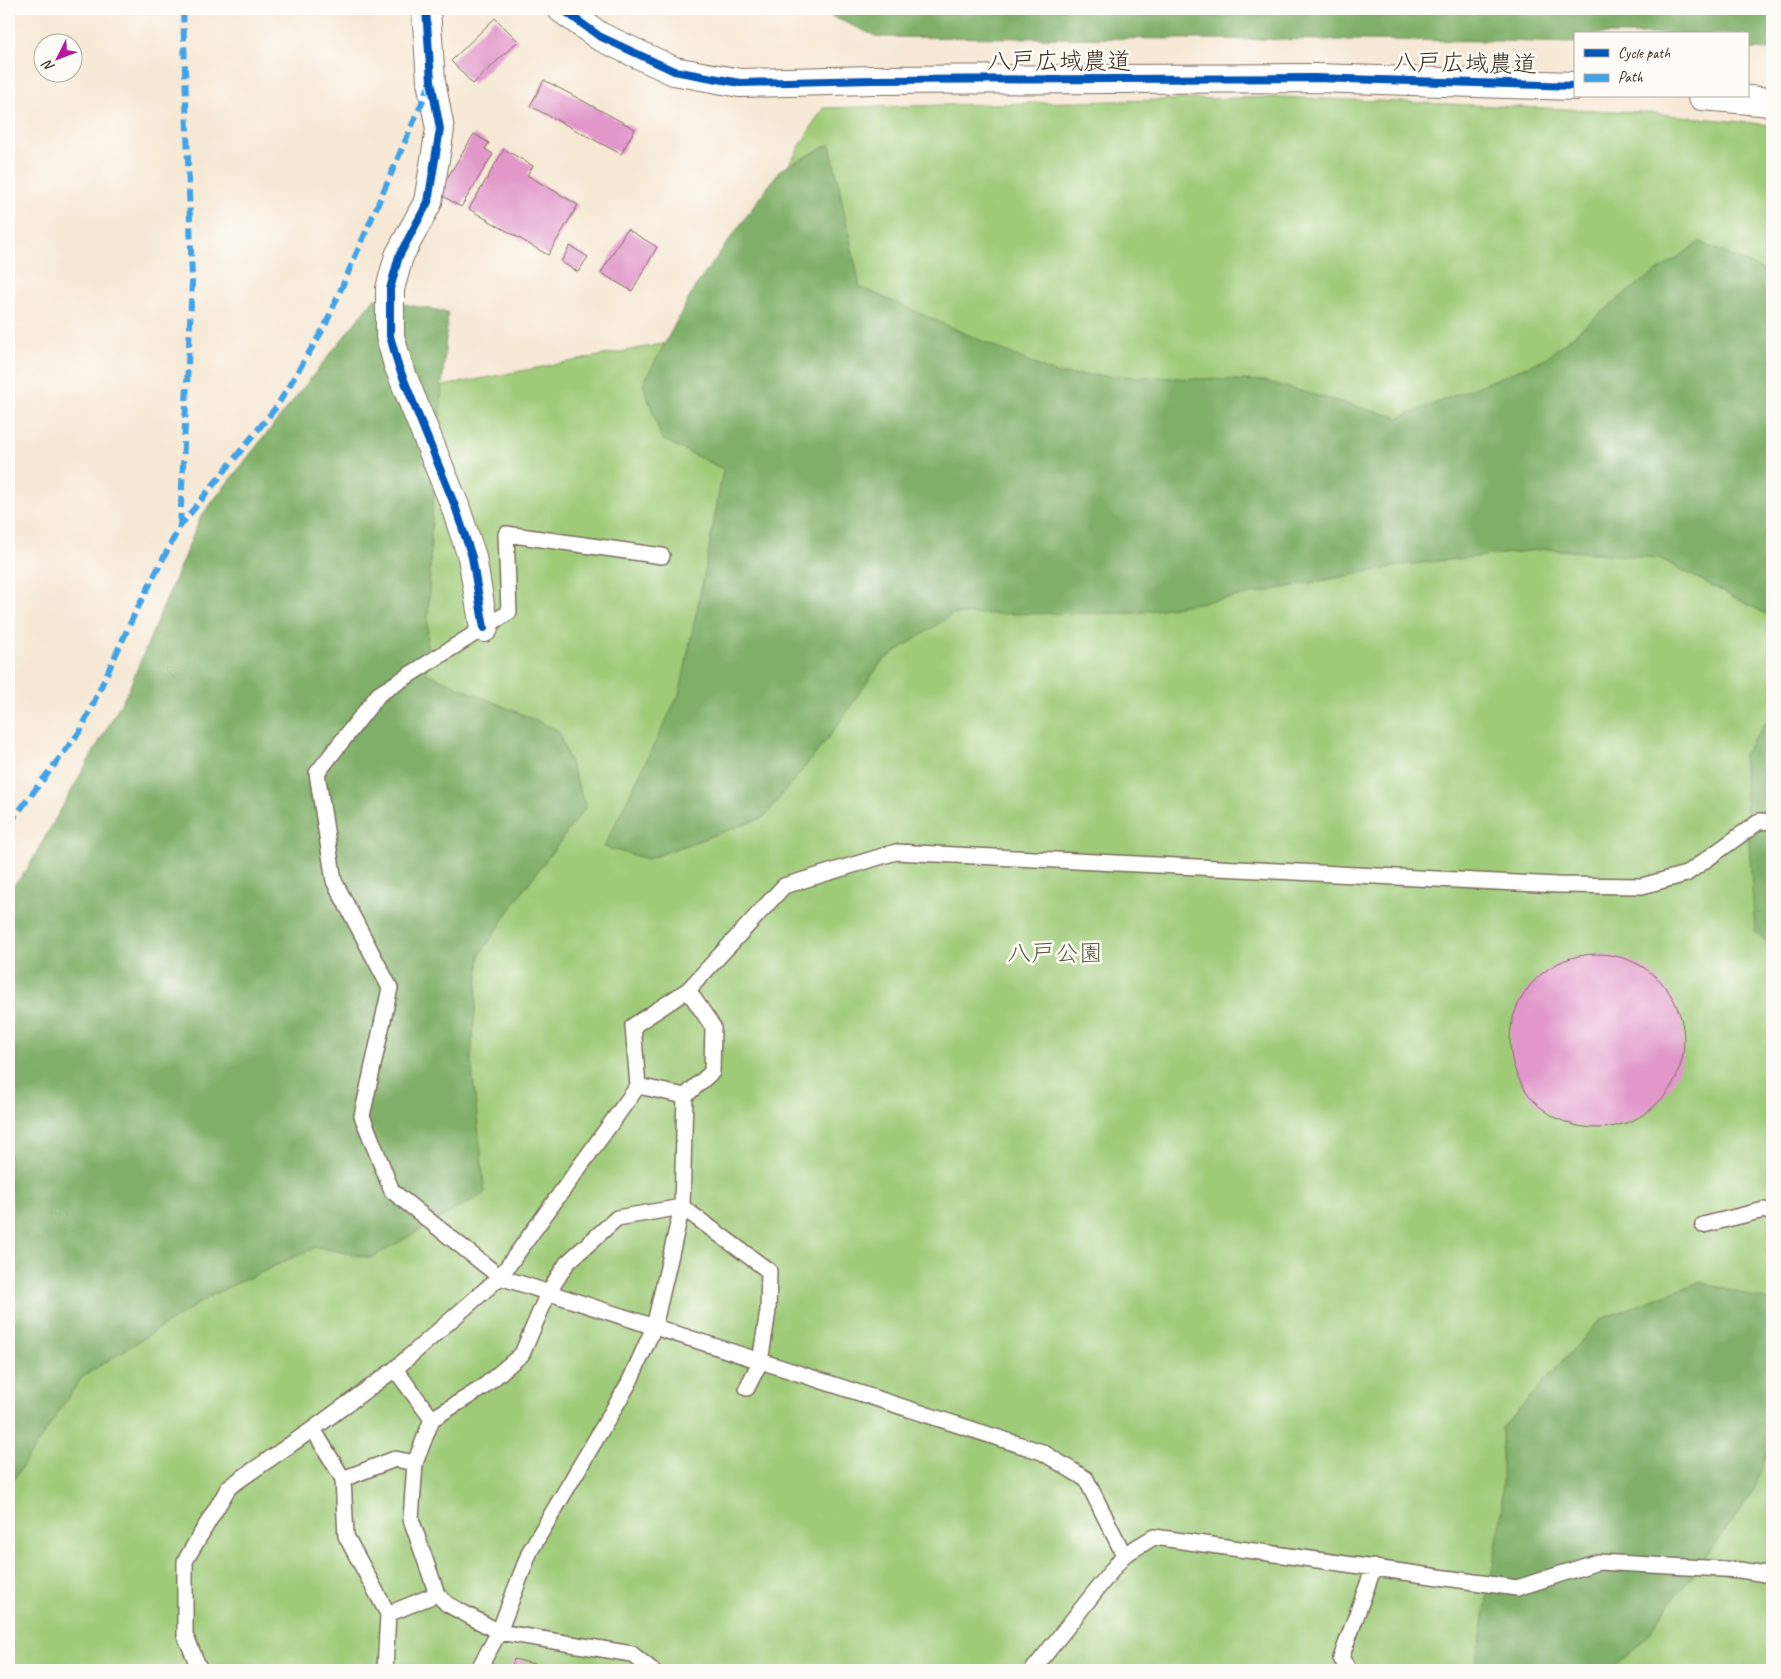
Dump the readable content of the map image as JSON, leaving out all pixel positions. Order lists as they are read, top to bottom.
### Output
{
  "streets": {
    "street": ["八戸広域農道"]
  },
  "parks": ["八戸公園"],
  "legend": ["Cycle path", "Path"],
  "north": "bottom left"
}
